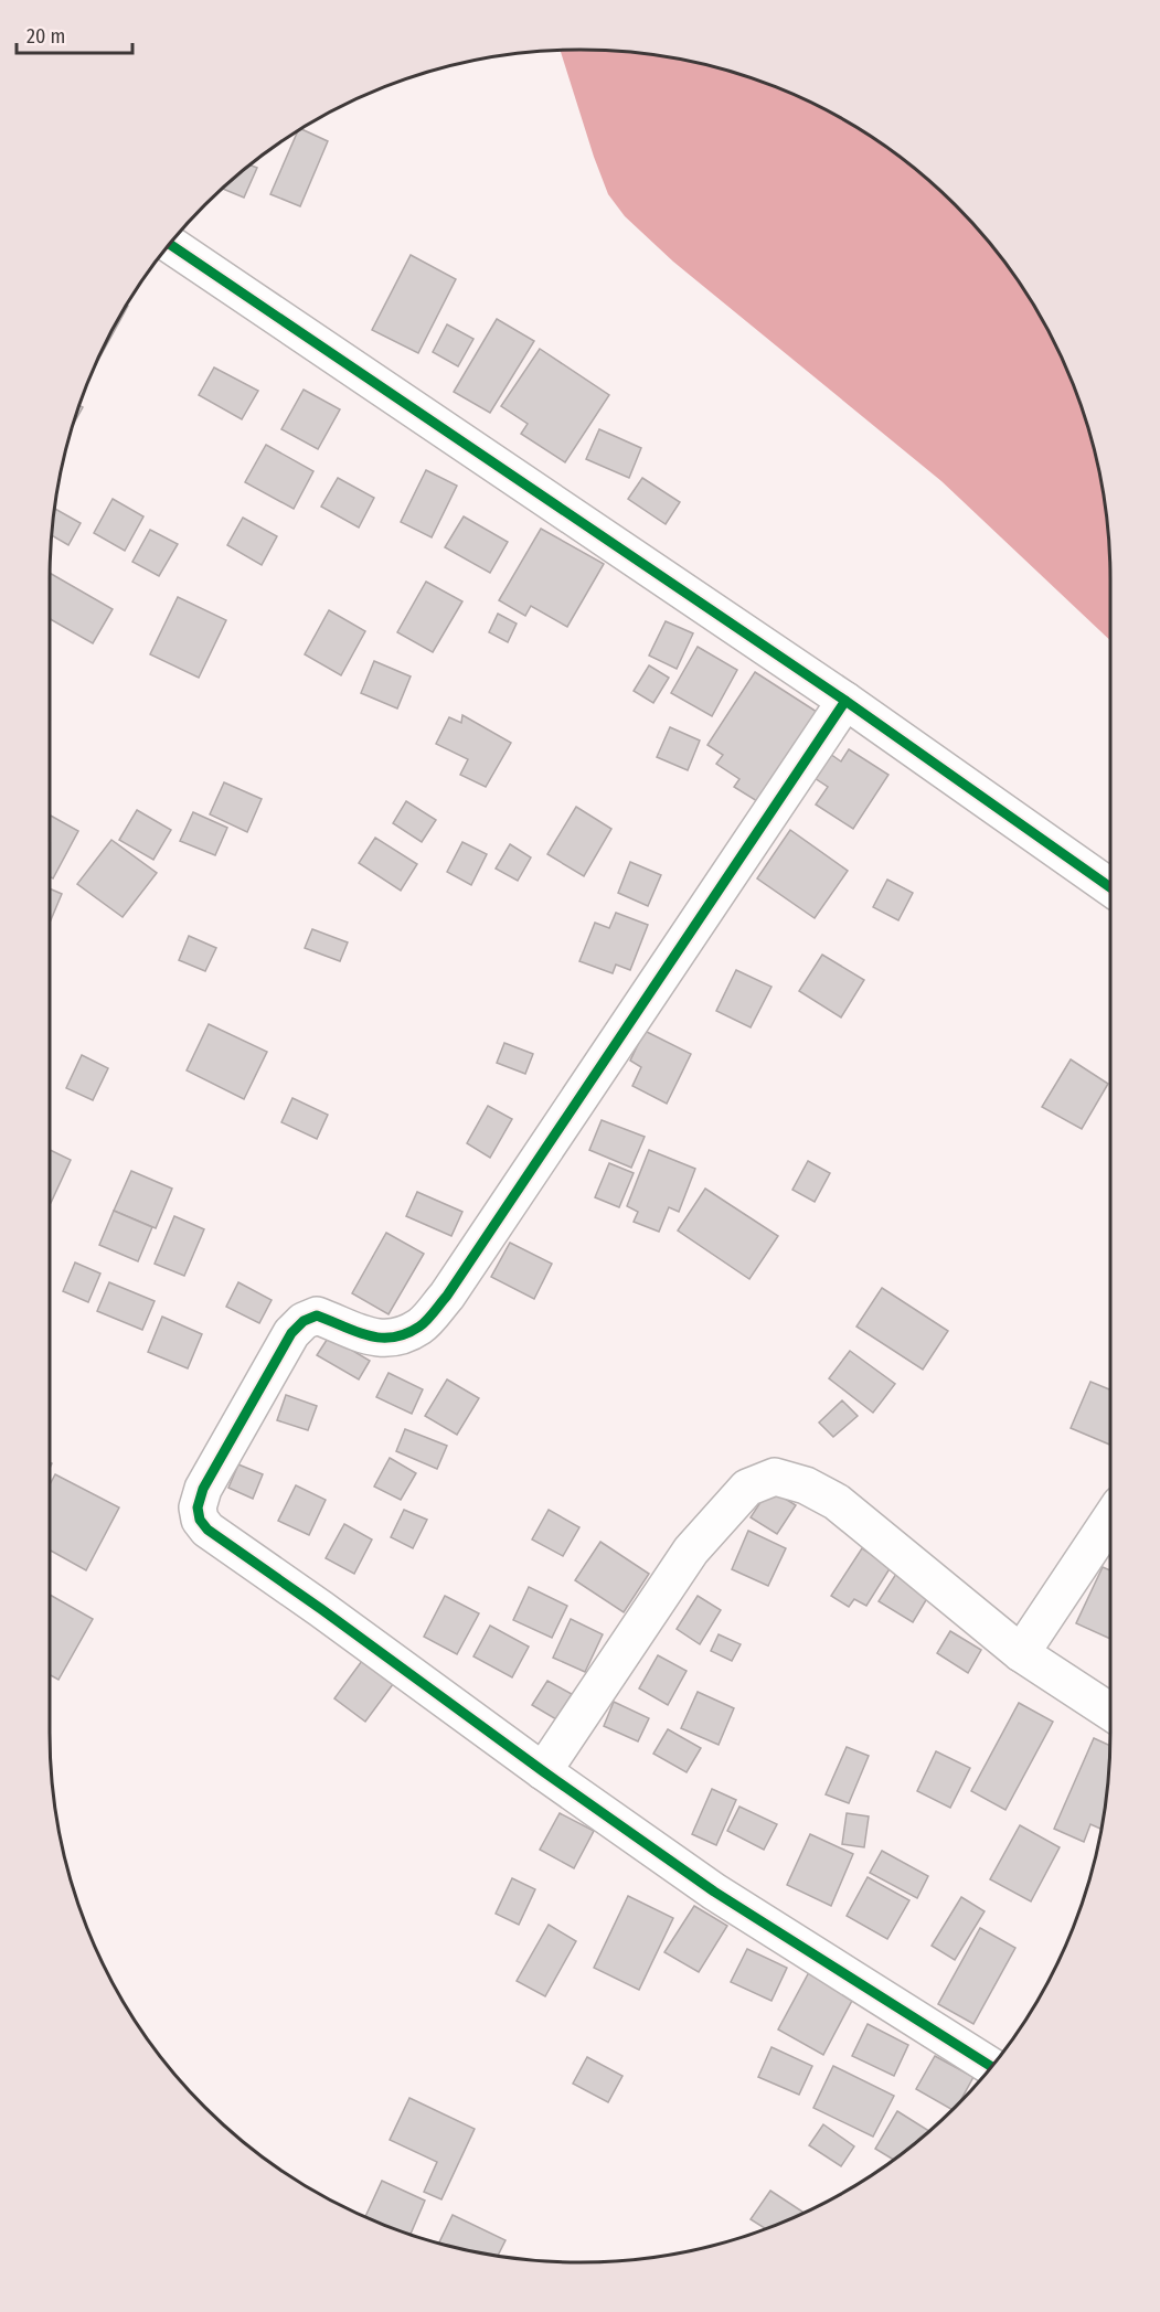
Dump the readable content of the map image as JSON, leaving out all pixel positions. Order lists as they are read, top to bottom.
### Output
{
  "scale_bar": "20 m"
}
